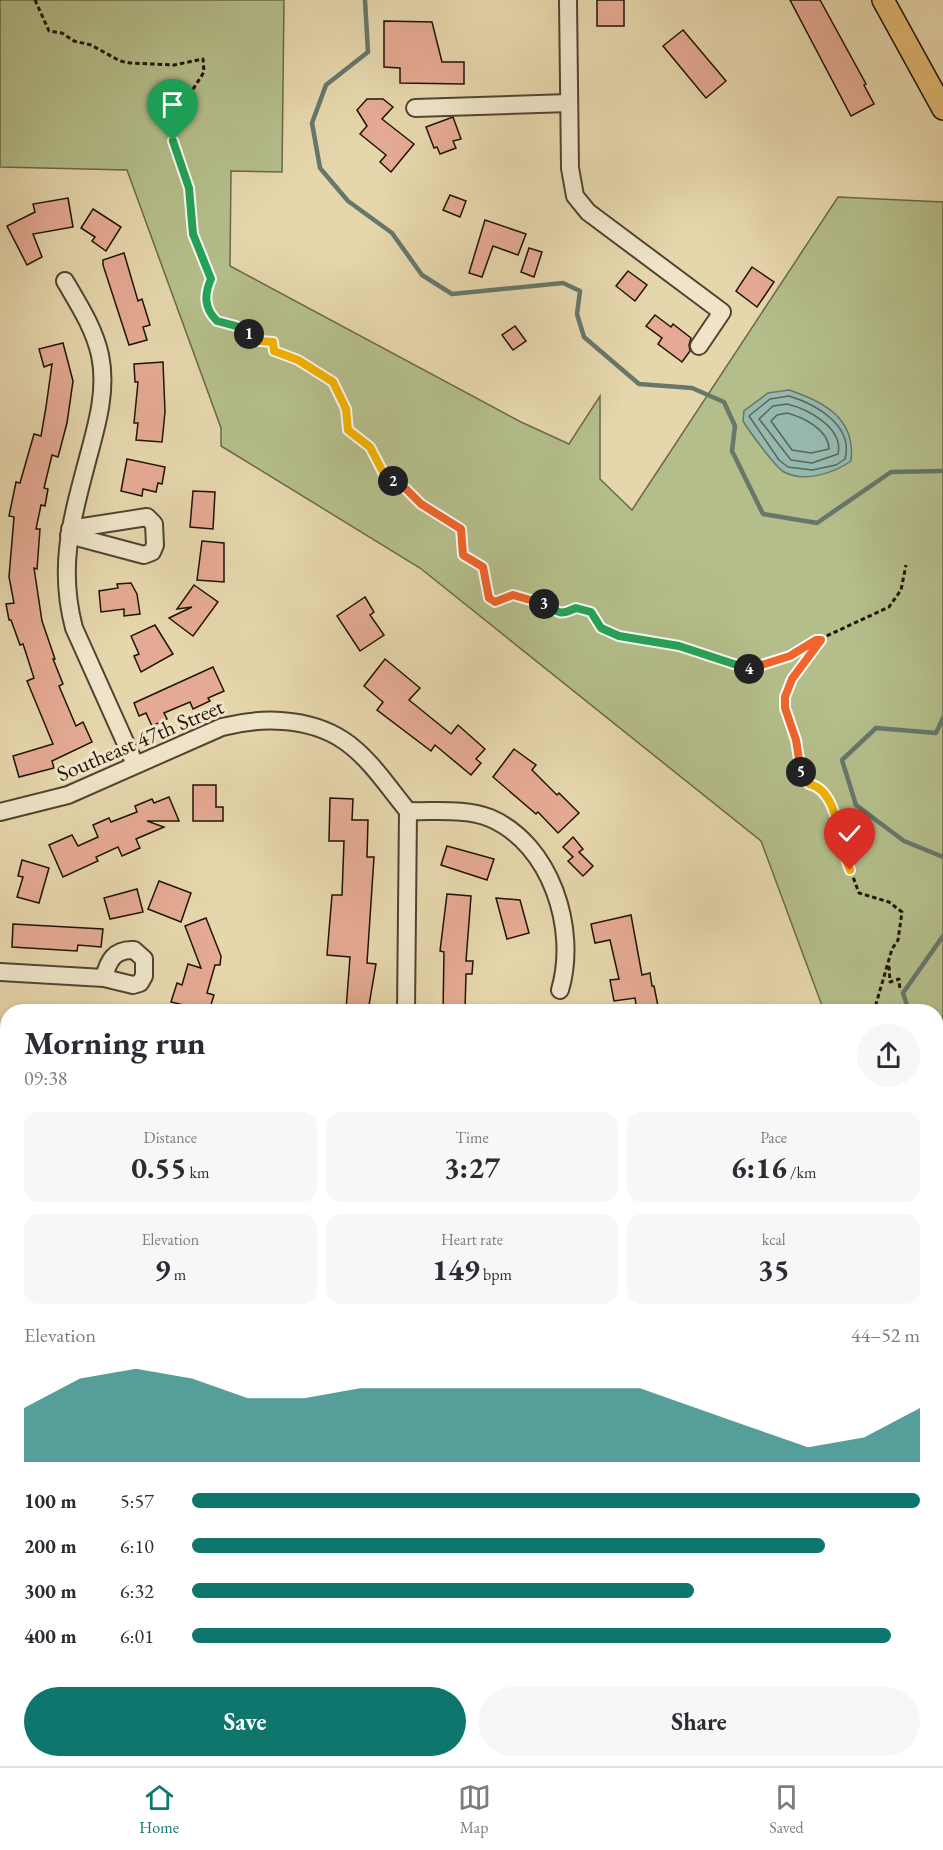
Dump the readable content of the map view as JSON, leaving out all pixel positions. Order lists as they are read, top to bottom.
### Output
{
  "streets": {
    "street": ["Southeast 47th Street"]
  },
  "page": {
    "pins": [
      "1",
      "2",
      "3",
      "4",
      "5"
    ],
    "heading": ["Morning run", "09:38"],
    "stats": [
      ["Distance", "0.55 km"],
      ["Time", "3:27"],
      ["Pace", "6:16 /km"],
      ["Elevation", "9 m"],
      ["Heart rate", "149 bpm"],
      ["kcal", "35"]
    ],
    "chart": ["Elevation", "44–52 m"],
    "list": [
      {
        "name": "100 m",
        "note": "5:57"
      },
      {
        "name": "200 m",
        "note": "6:10"
      },
      {
        "name": "300 m",
        "note": "6:32"
      },
      {
        "name": "400 m",
        "note": "6:01"
      }
    ],
    "buttons": ["Save", "Share"],
    "tabs": ["Home", "Map", "Saved"]
  }
}
